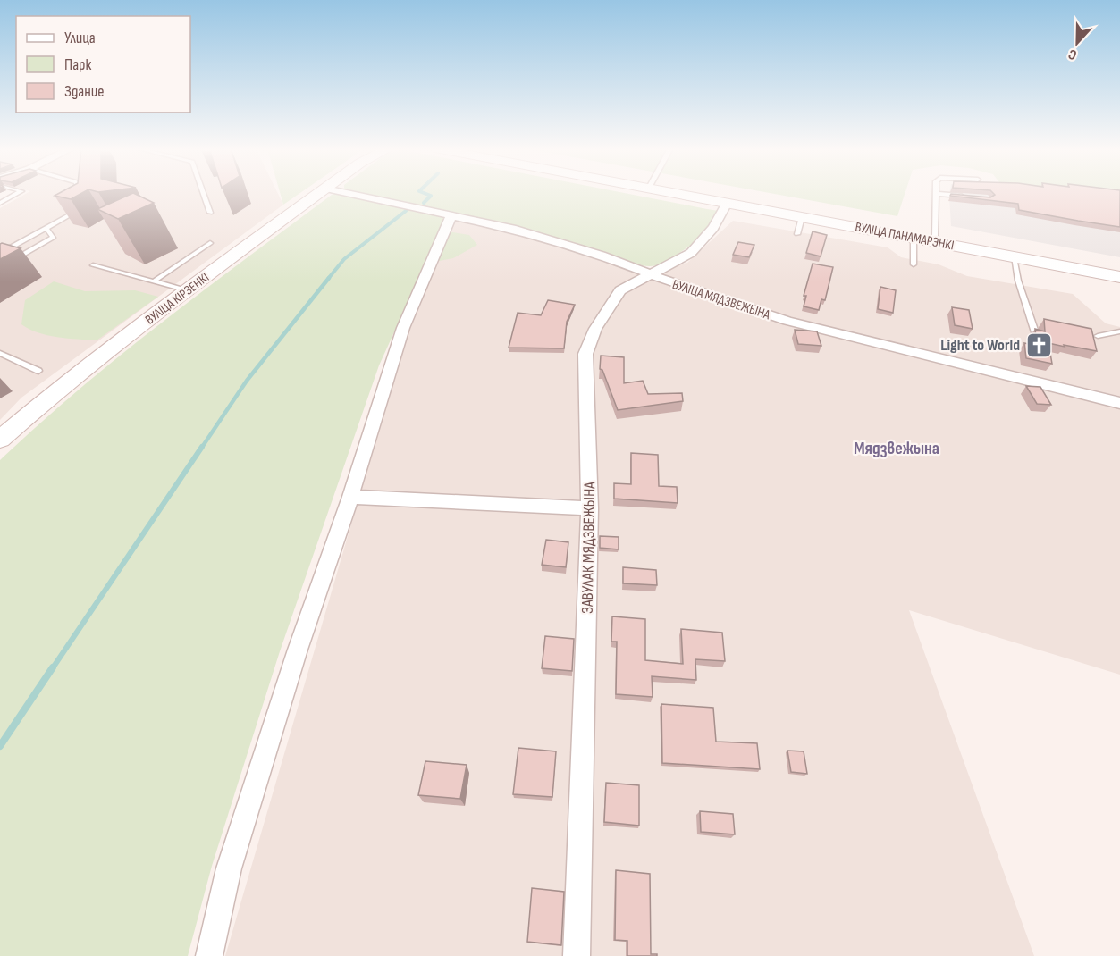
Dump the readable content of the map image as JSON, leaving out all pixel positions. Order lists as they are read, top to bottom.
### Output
{
  "streets": {
    "main road": ["ВУЛІЦА ПАНАМАРЭНКІ", "ВУЛІЦА КІРЭЕНКІ"],
    "street": ["ВУЛІЦА МЯДЗВЕЖЫНА", "ЗАВУЛАК МЯДЗВЕЖЫНА"]
  },
  "crossings": [
    ["ВУЛІЦА ПАНАМАРЭНКІ", "ЗАВУЛАК МЯДЗВЕЖЫНА"],
    ["ВУЛІЦА МЯДЗВЕЖЫНА", "ЗАВУЛАК МЯДЗВЕЖЫНА"]
  ],
  "districts": ["Мядзвежына"],
  "places": {
    "church": ["Light to World"]
  },
  "legend": ["Улица", "Парк", "Здание"],
  "north": "bottom"
}
